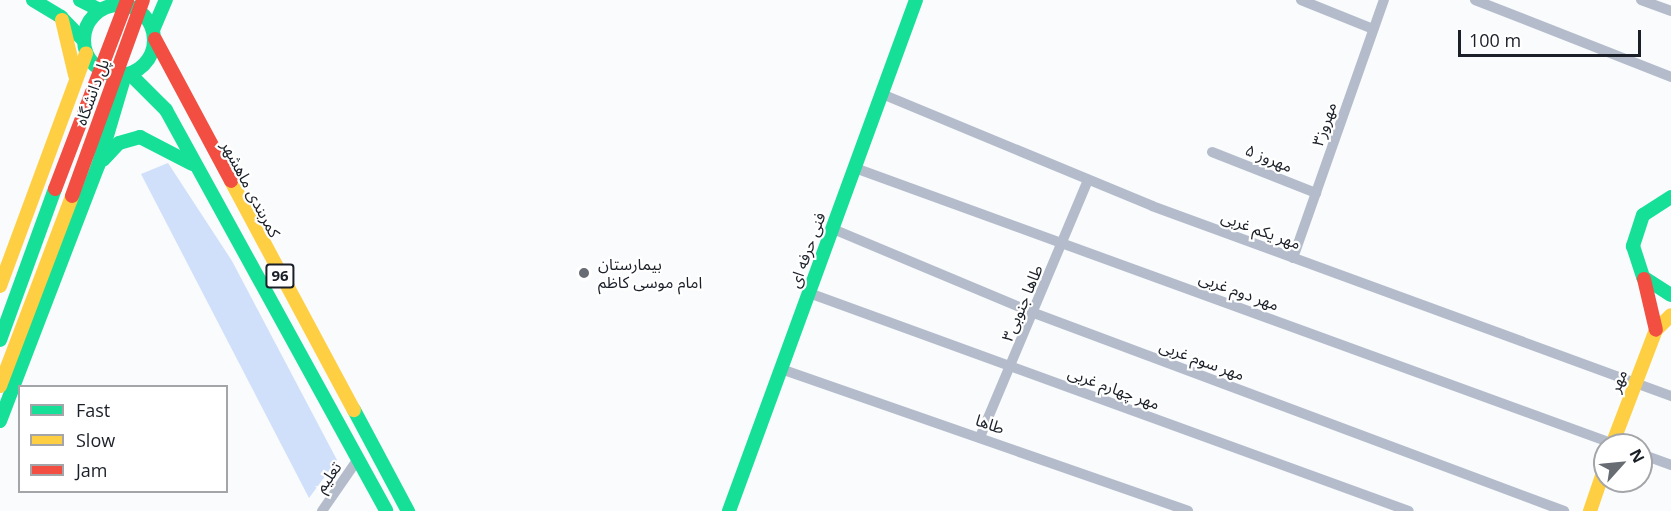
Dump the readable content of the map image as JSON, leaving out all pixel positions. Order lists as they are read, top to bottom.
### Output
{
  "streets": {
    "main road": [
      "پل دانشگاه",
      "کمربندی ماهشهر",
      "فنی حرفه ای",
      "96",
      "مهر"
    ],
    "street": [
      "مهروز۳",
      "مهروز ۵",
      "مهر یکم غربی",
      "مهر دوم غربی",
      "طاها جنوبی۳",
      "مهر سوم غربی",
      "مهر چهارم غربی",
      "طاها",
      "تعلیم"
    ]
  },
  "crossings": [
    ["مهروز۳", "مهروز ۵"],
    ["مهروز۳", "مهر یکم غربی"],
    ["کمربندی ماهشهر", "96"],
    ["مهر یکم غربی", "فنی حرفه ای"],
    ["مهر یکم غربی", "طاها جنوبی۳"],
    ["مهر یکم غربی", "مهر"],
    ["فنی حرفه ای", "مهر دوم غربی"],
    ["فنی حرفه ای", "مهر سوم غربی"],
    ["فنی حرفه ای", "مهر چهارم غربی"],
    ["فنی حرفه ای", "طاها"],
    ["96", "تعلیم"],
    ["مهر دوم غربی", "طاها جنوبی۳"],
    ["طاها جنوبی۳", "مهر سوم غربی"],
    ["طاها جنوبی۳", "مهر چهارم غربی"],
    ["طاها جنوبی۳", "طاها"]
  ],
  "places": ["بیمارستان امام موسی کاظم"],
  "legend": ["Fast", "Slow", "Jam"],
  "scale_bar": "100 m",
  "north": "top right"
}
